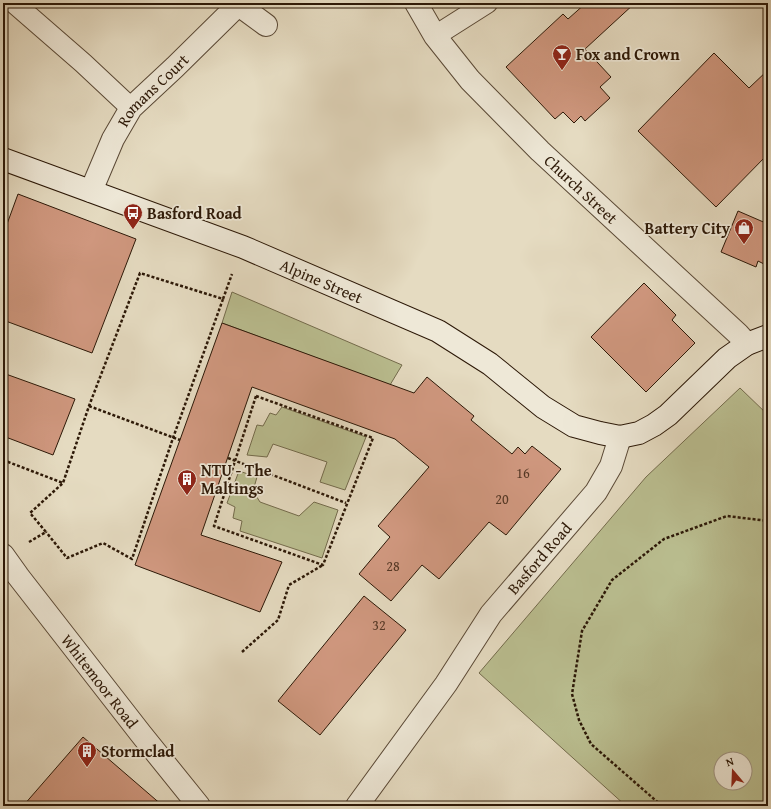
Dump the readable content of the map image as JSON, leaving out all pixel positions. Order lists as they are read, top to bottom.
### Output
{
  "streets": {
    "street": [
      "Romans Court",
      "Church Street",
      "Alpine Street",
      "Basford Road",
      "Whitemoor Road"
    ]
  },
  "crossings": [
    ["Romans Court", "Alpine Street"],
    ["Alpine Street", "Basford Road"]
  ],
  "places": {
    "bar": ["Fox and Crown"],
    "bus stop": ["Basford Road"],
    "shop": ["Battery City"],
    "building": ["NTU - The Maltings", "Stormclad"]
  },
  "house_numbers": [
    "16",
    "20",
    "28",
    "32"
  ],
  "north": "top"
}
